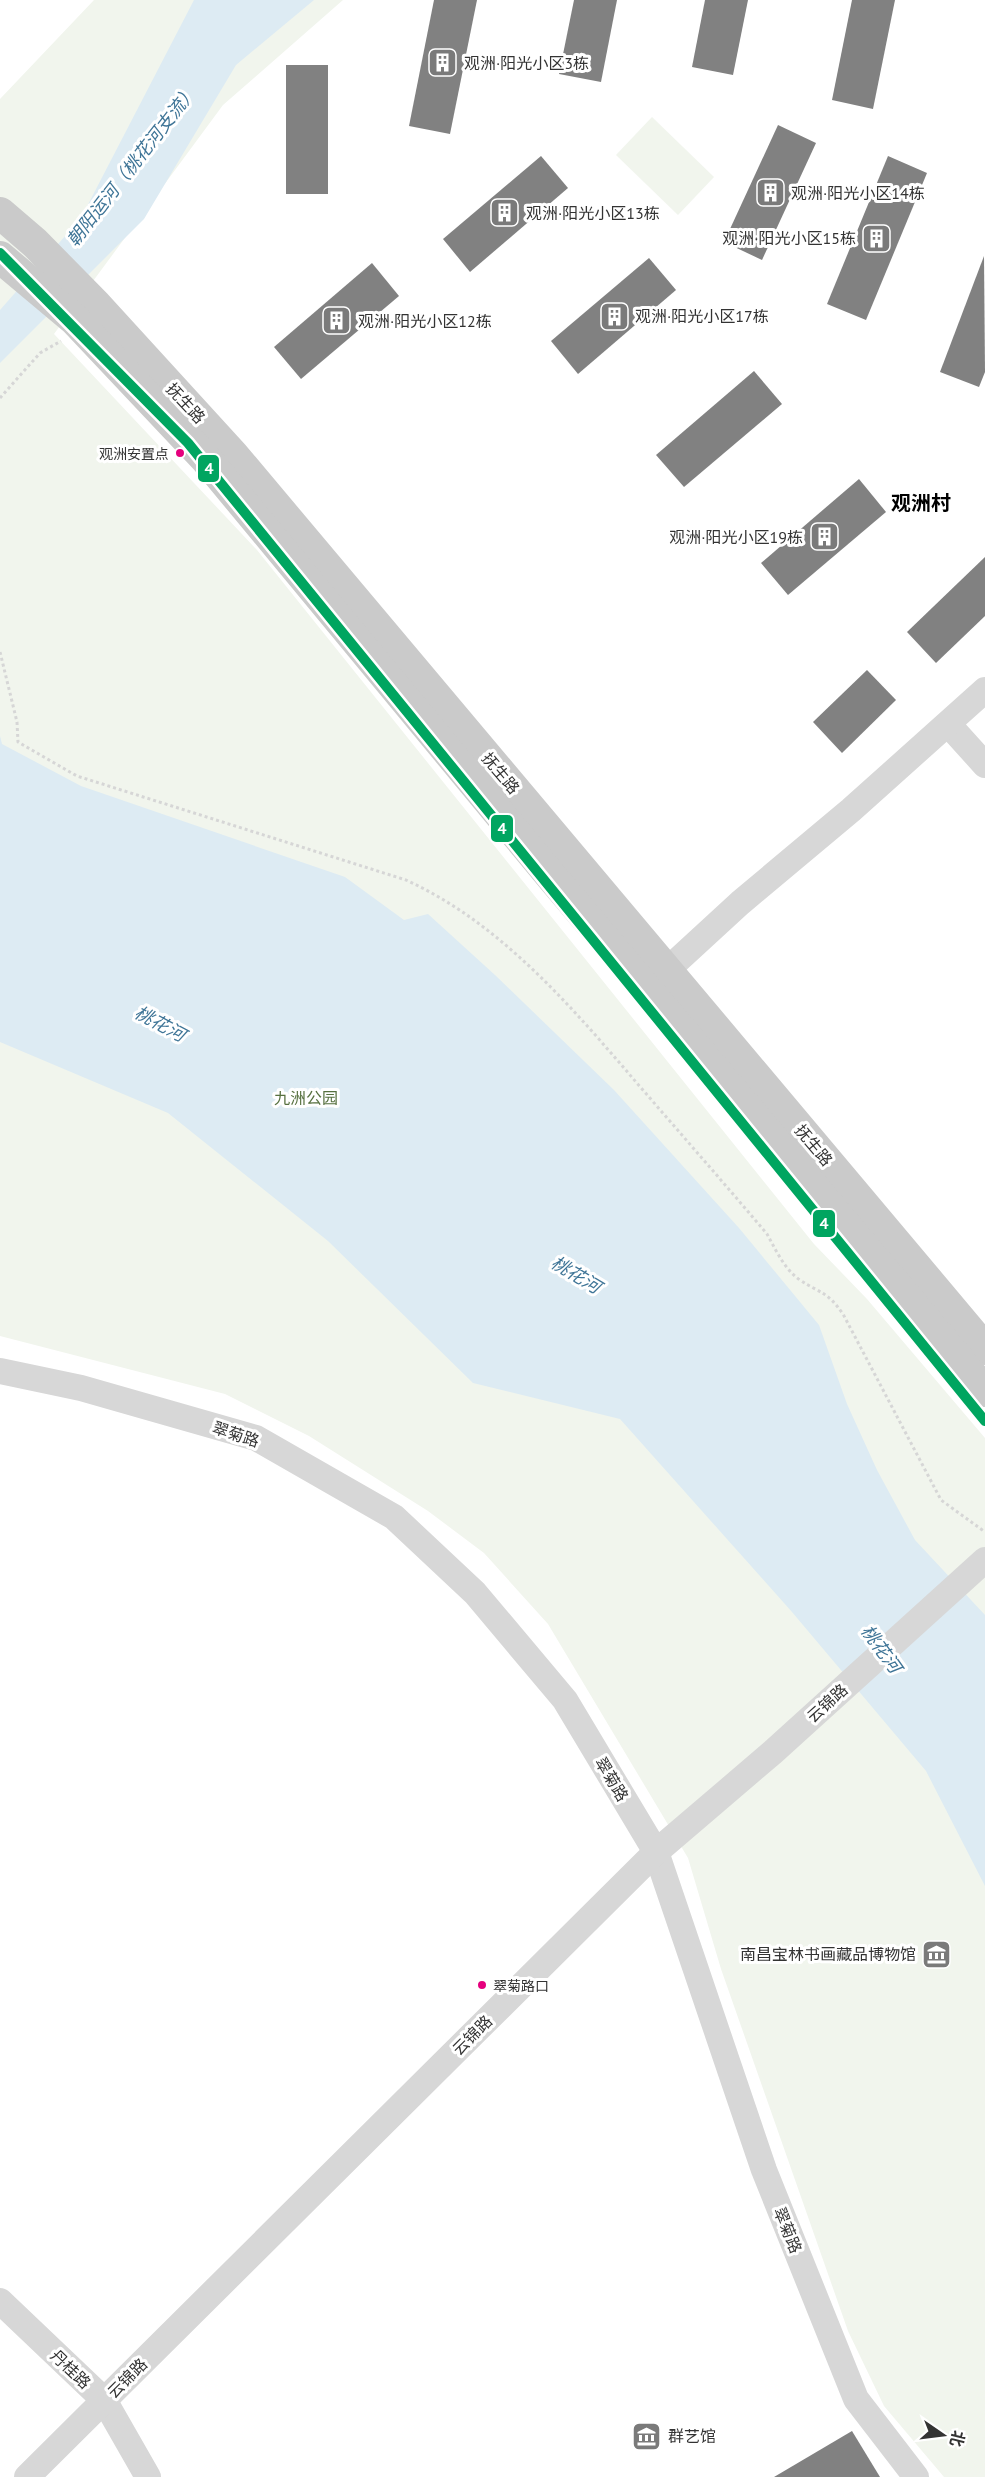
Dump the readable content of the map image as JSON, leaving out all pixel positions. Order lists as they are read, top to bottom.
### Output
{
  "streets": {
    "main road": ["抚生路"],
    "street": ["翠菊路", "云锦路", "丹桂路"]
  },
  "crossings": [
    ["翠菊路", "云锦路"],
    ["云锦路", "丹桂路"]
  ],
  "districts": ["观洲村"],
  "water": ["朝阳运河（桃花河支流）", "桃花河"],
  "parks": ["九洲公园"],
  "places": {
    "building": [
      "观洲·阳光小区3栋",
      "观洲·阳光小区14栋",
      "观洲·阳光小区13栋",
      "观洲·阳光小区15栋",
      "观洲·阳光小区17栋",
      "观洲·阳光小区12栋",
      "观洲·阳光小区19栋"
    ],
    "other": ["观洲安置点", "翠菊路口"],
    "museum": ["南昌宝林书画藏品博物馆", "群艺馆"]
  },
  "lines": ["transit line 4"],
  "north": "right"
}
